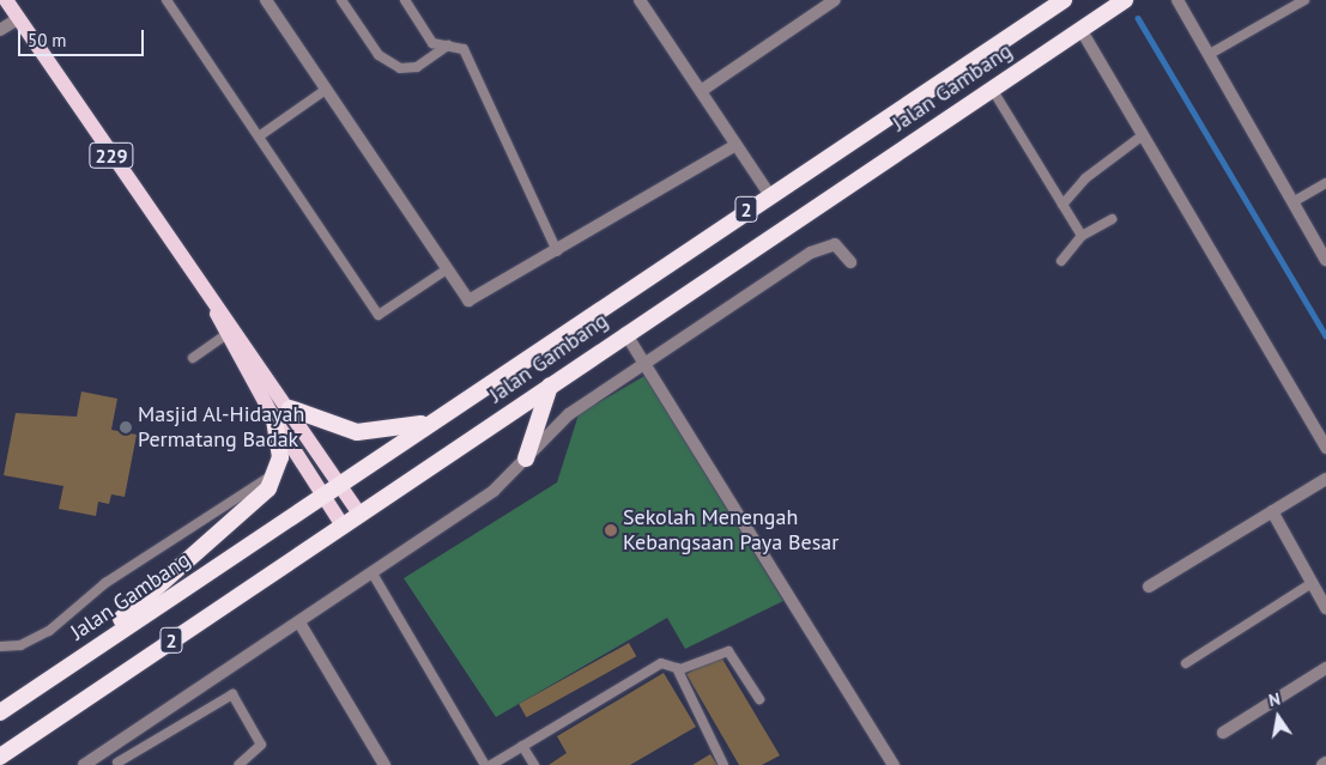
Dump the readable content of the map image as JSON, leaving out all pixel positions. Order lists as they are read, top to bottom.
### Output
{
  "streets": {
    "highway": ["Jalan Gambang", "2"],
    "main road": ["229"]
  },
  "crossings": [
    ["Jalan Gambang", "229"]
  ],
  "places": ["Masjid Al-Hidayah Permatang Badak", "Sekolah Menengah Kebangsaan Paya Besar"],
  "scale_bar": "50 m",
  "north": "top"
}
